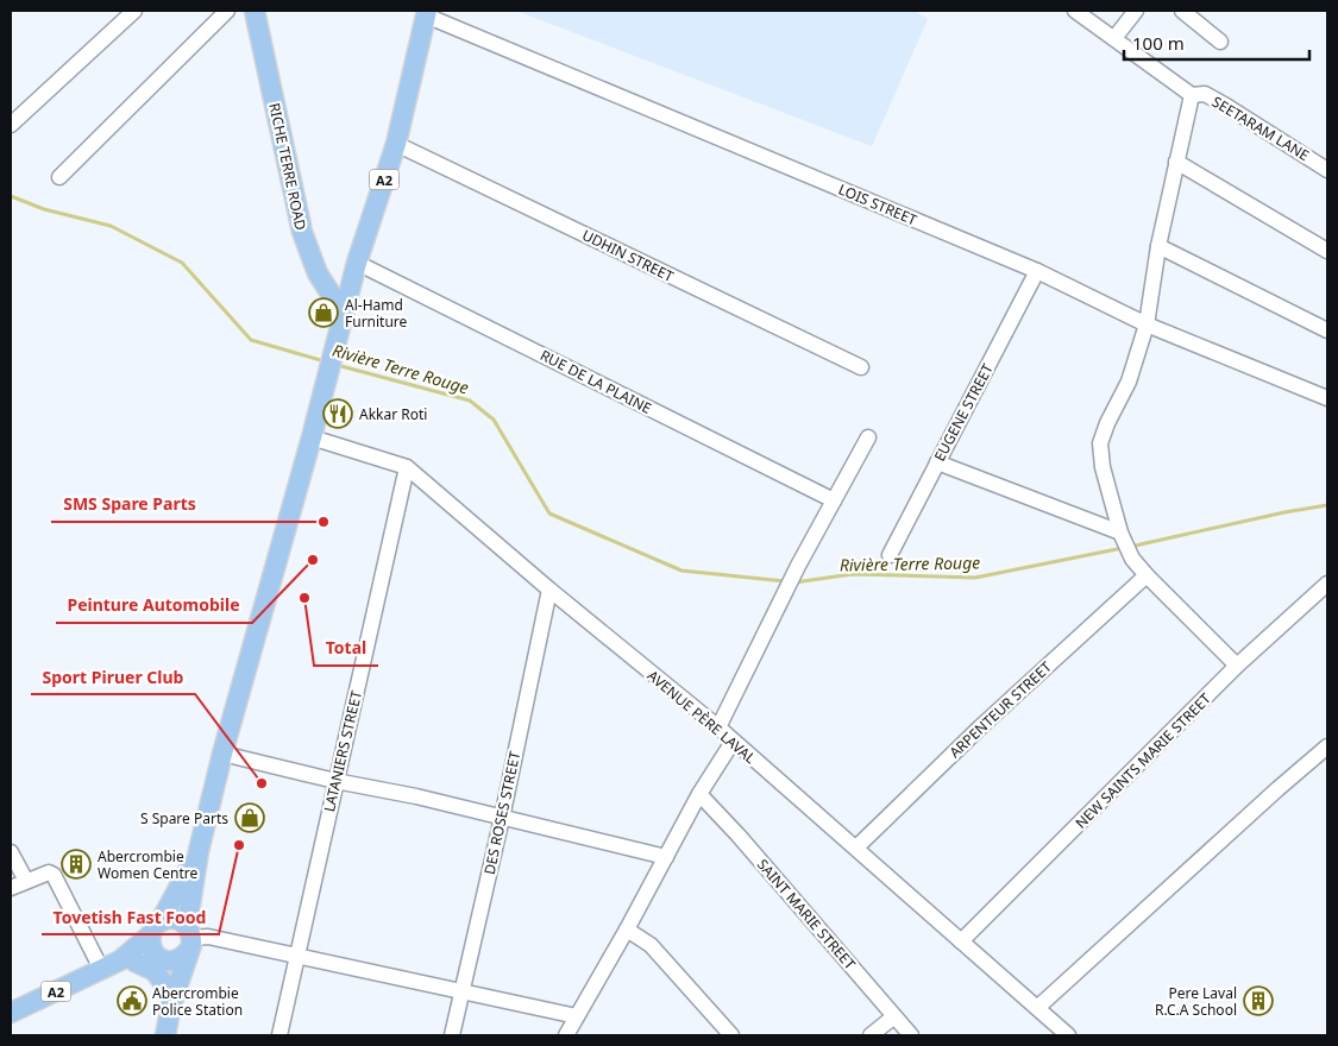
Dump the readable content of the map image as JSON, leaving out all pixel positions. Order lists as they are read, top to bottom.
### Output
{
  "streets": {
    "main road": ["RICHE TERRE ROAD", "A2"],
    "street": [
      "SEETARAM LANE",
      "LOIS STREET",
      "UDHIN STREET",
      "RUE DE LA PLAINE",
      "EUGENE STREET",
      "ARPENTEUR STREET",
      "AVENUE PÈRE LAVAL",
      "LATANIERS STREET",
      "NEW SAINTS MARIE STREET",
      "DES ROSES STREET",
      "SAINT MARIE STREET"
    ]
  },
  "crossings": [
    ["RICHE TERRE ROAD", "A2"],
    ["A2", "LOIS STREET"],
    ["A2", "UDHIN STREET"],
    ["A2", "RUE DE LA PLAINE"],
    ["A2", "AVENUE PÈRE LAVAL"],
    ["LOIS STREET", "EUGENE STREET"],
    ["ARPENTEUR STREET", "AVENUE PÈRE LAVAL"],
    ["AVENUE PÈRE LAVAL", "LATANIERS STREET"],
    ["AVENUE PÈRE LAVAL", "NEW SAINTS MARIE STREET"],
    ["AVENUE PÈRE LAVAL", "DES ROSES STREET"]
  ],
  "water": ["Rivière Terre Rouge"],
  "places": {
    "shop": ["Al-Hamd Furniture", "S Spare Parts"],
    "restaurant": ["Akkar Roti"],
    "other": [
      "SMS Spare Parts",
      "Peinture Automobile",
      "Total",
      "Sport Piruer Club",
      "Tovetish Fast Food"
    ],
    "building": ["Abercrombie Women Centre", "Pere Laval R.C.A School"],
    "public building": ["Abercrombie Police Station"]
  },
  "scale_bar": "100 m"
}
